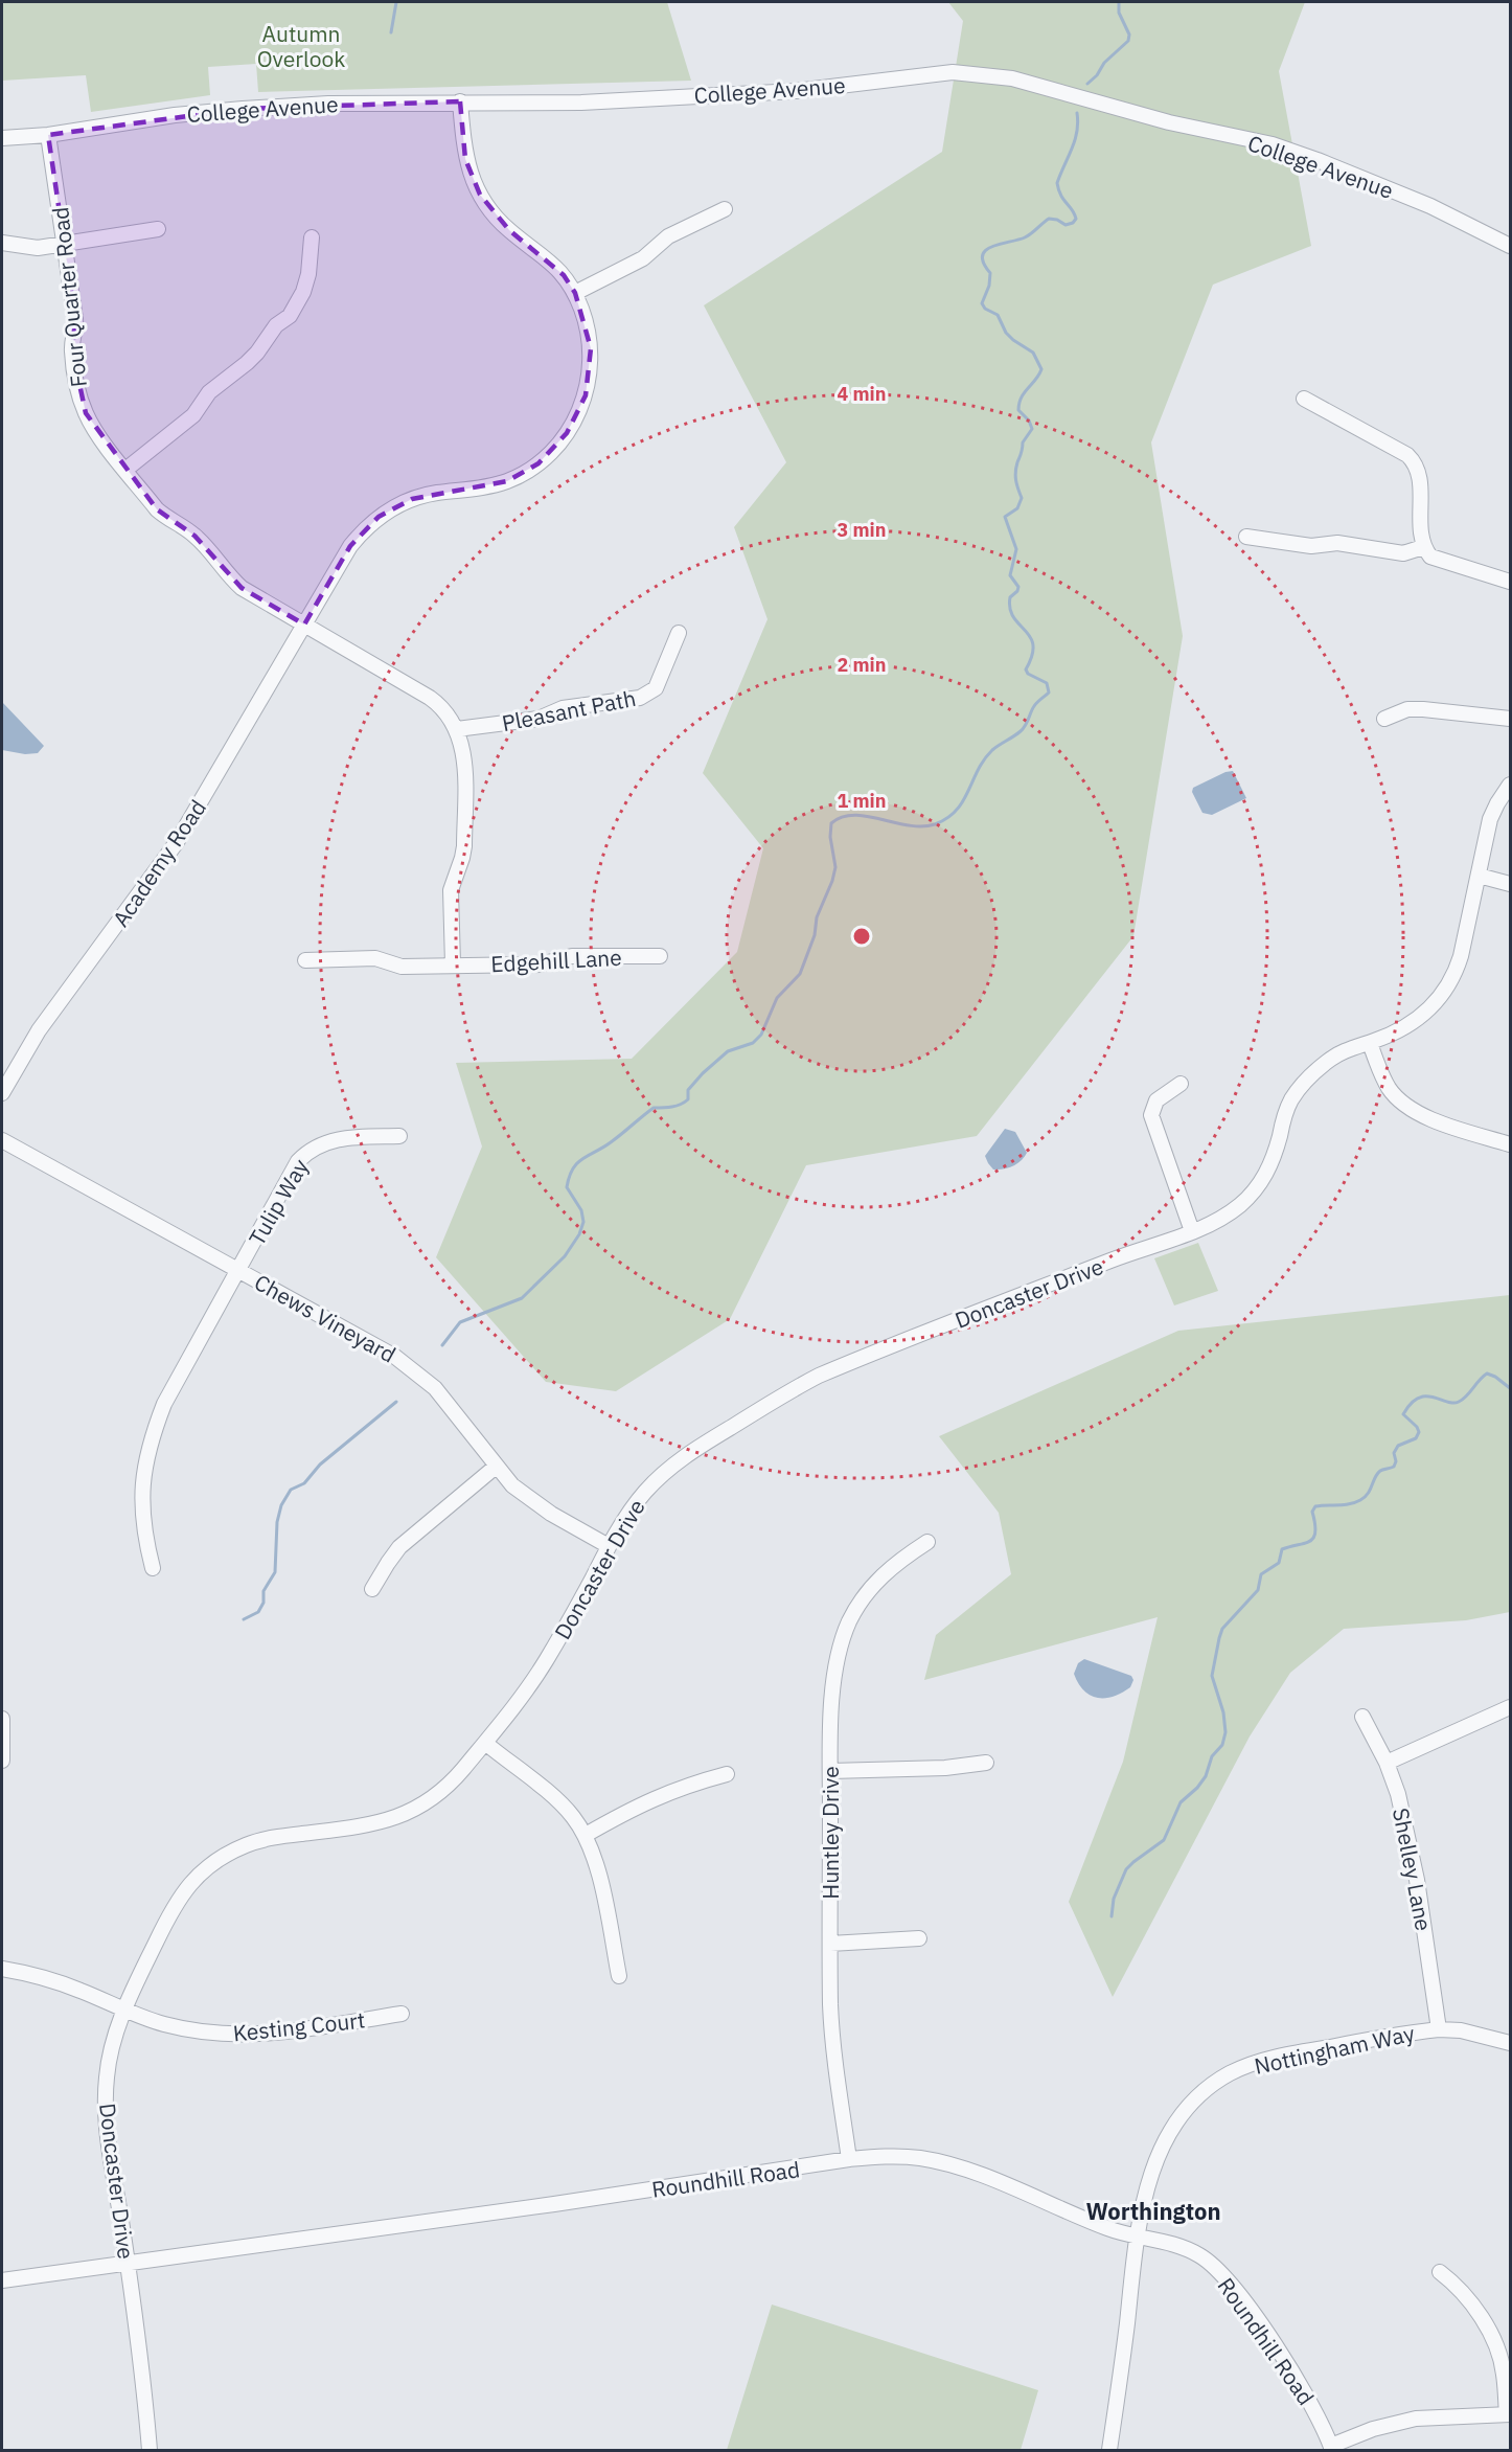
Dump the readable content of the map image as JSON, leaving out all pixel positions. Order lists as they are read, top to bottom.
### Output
{
  "streets": {
    "street": [
      "College Avenue",
      "Four Quarter Road",
      "Pleasant Path",
      "Academy Road",
      "Edgehill Lane",
      "Tulip Way",
      "Doncaster Drive",
      "Chews Vineyard",
      "Huntley Drive",
      "Shelley Lane",
      "Kesting Court",
      "Nottingham Way",
      "Roundhill Road"
    ]
  },
  "crossings": [
    ["College Avenue", "Four Quarter Road"],
    ["College Avenue", "Academy Road"],
    ["Four Quarter Road", "Pleasant Path"],
    ["Four Quarter Road", "Academy Road"],
    ["Tulip Way", "Chews Vineyard"],
    ["Doncaster Drive", "Chews Vineyard"],
    ["Doncaster Drive", "Kesting Court"],
    ["Doncaster Drive", "Roundhill Road"],
    ["Huntley Drive", "Roundhill Road"],
    ["Shelley Lane", "Nottingham Way"],
    ["Nottingham Way", "Roundhill Road"]
  ],
  "districts": ["Worthington"],
  "parks": ["Autumn Overlook"],
  "rings": [
    "4 min",
    "3 min",
    "2 min",
    "1 min"
  ]
}
